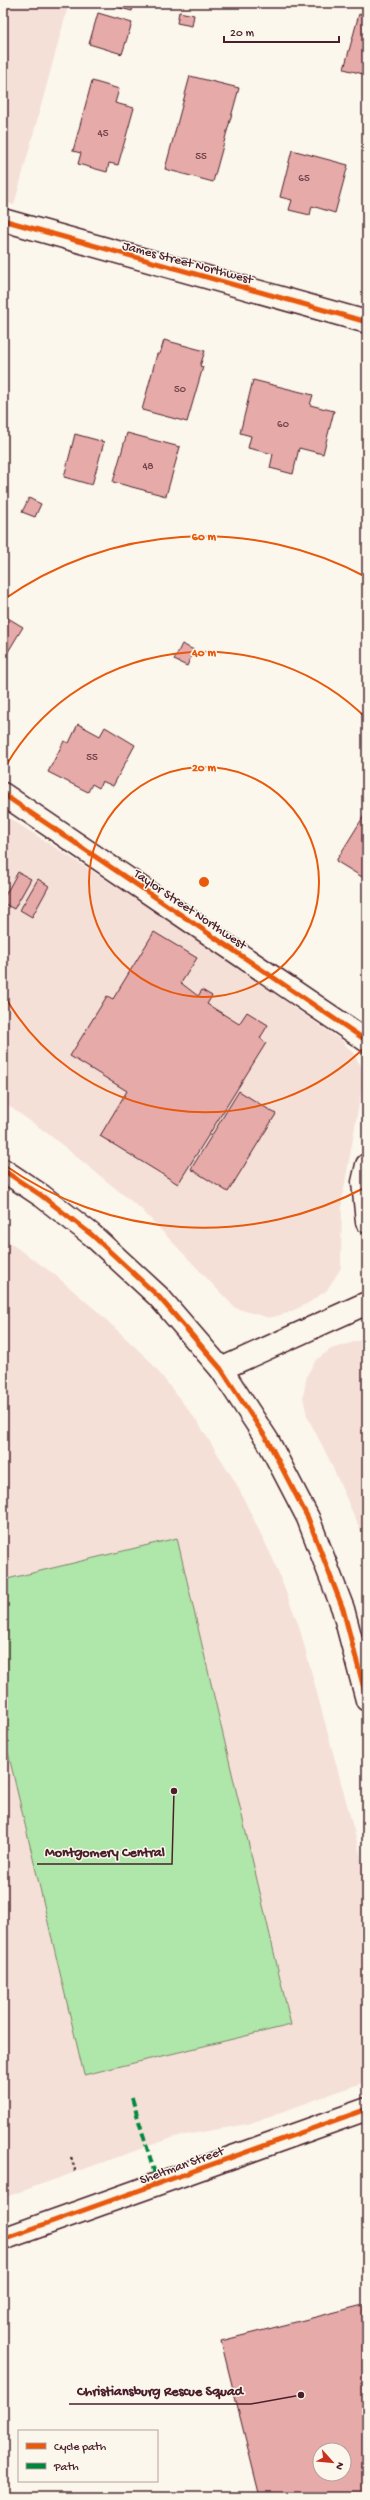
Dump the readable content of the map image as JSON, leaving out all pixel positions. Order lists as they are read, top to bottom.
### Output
{
  "streets": {
    "street": ["James Street Northwest", "Taylor Street Northwest", "Sheltman Street"]
  },
  "places": ["Montgomery Central", "Christiansburg Rescue Squad"],
  "house_numbers": [
    "45",
    "55",
    "65",
    "50",
    "60",
    "48",
    "55"
  ],
  "legend": ["Cycle path", "Path"],
  "scale_bar": "20 m",
  "north": "bottom right",
  "rings": ["60 m", "40 m", "20 m"]
}
